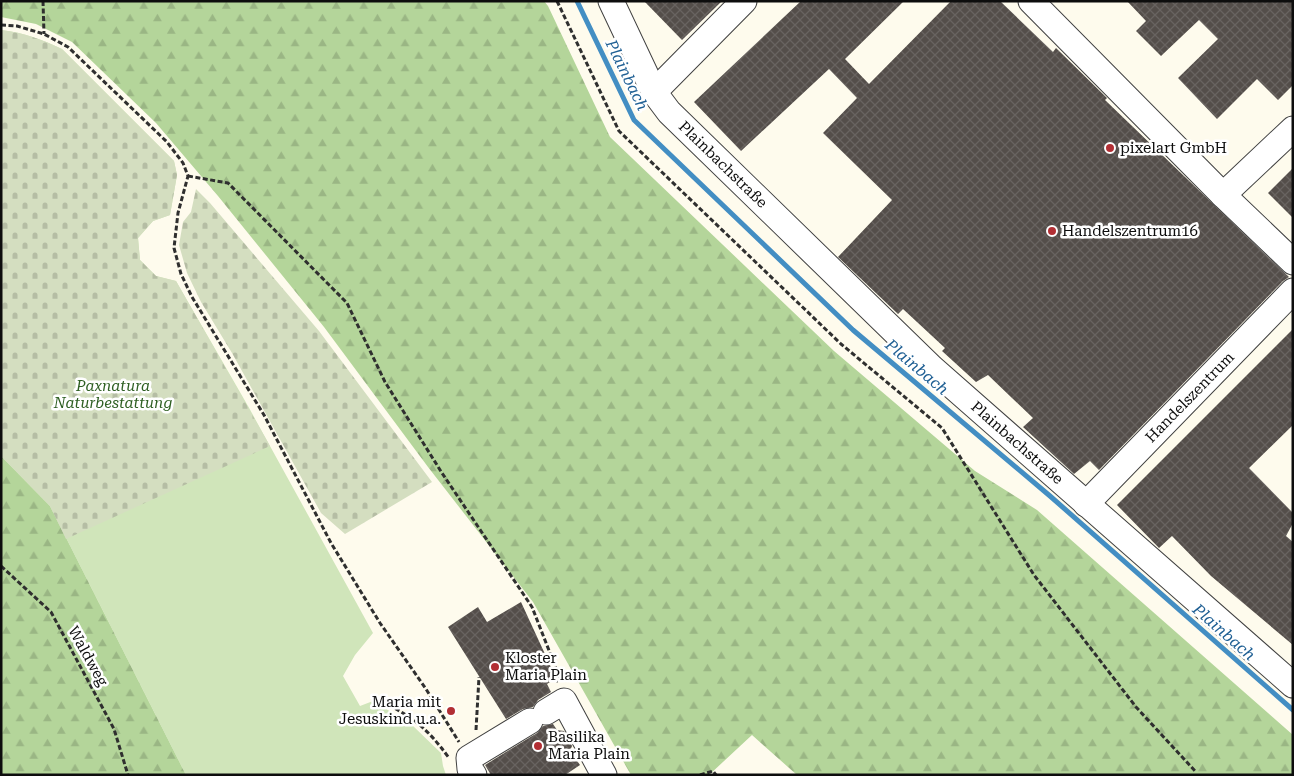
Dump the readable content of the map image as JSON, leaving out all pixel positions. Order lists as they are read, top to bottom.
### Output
{
  "streets": {
    "street": ["Plainbachstraße", "Handelszentrum"],
    "path": ["Waldweg"]
  },
  "crossings": [
    ["Plainbachstraße", "Handelszentrum"]
  ],
  "water": ["Plainbach"],
  "parks": ["Paxnatura Naturbestattung"],
  "places": [
    "pixelart GmbH",
    "Handelszentrum16",
    "Kloster Maria Plain",
    "Maria mit Jesuskind u.a.",
    "Basilika Maria Plain"
  ]
}
